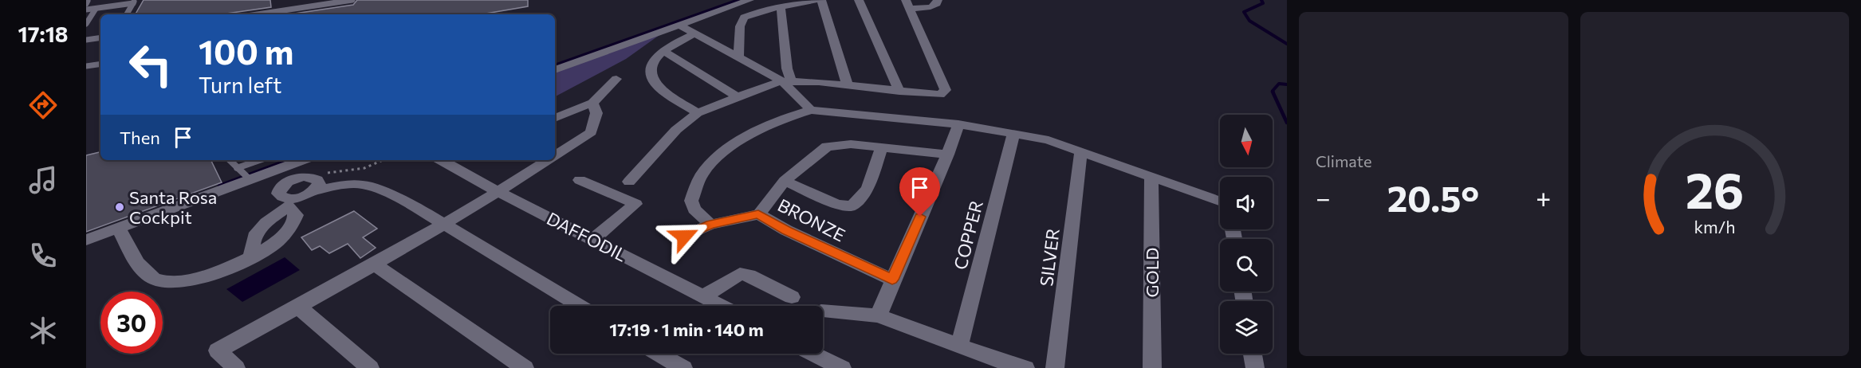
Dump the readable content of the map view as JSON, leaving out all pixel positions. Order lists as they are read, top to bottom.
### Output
{
  "streets": {
    "street": [
      "BRONZE",
      "COPPER",
      "DAFFODIL",
      "SILVER",
      "GOLD"
    ]
  },
  "places": ["Santa Rosa Cockpit"],
  "north": "bottom",
  "page": {
    "tabs": "17:18",
    "tile": "Climate",
    "turn": ["100 m", "Turn left"],
    "then": "Then",
    "heat": ["−", "20.5°", "+"],
    "limit": "30",
    "trip": "17:19 · 1 min · 140 m",
    "gauge": ["26", "km/h"]
  }
}
